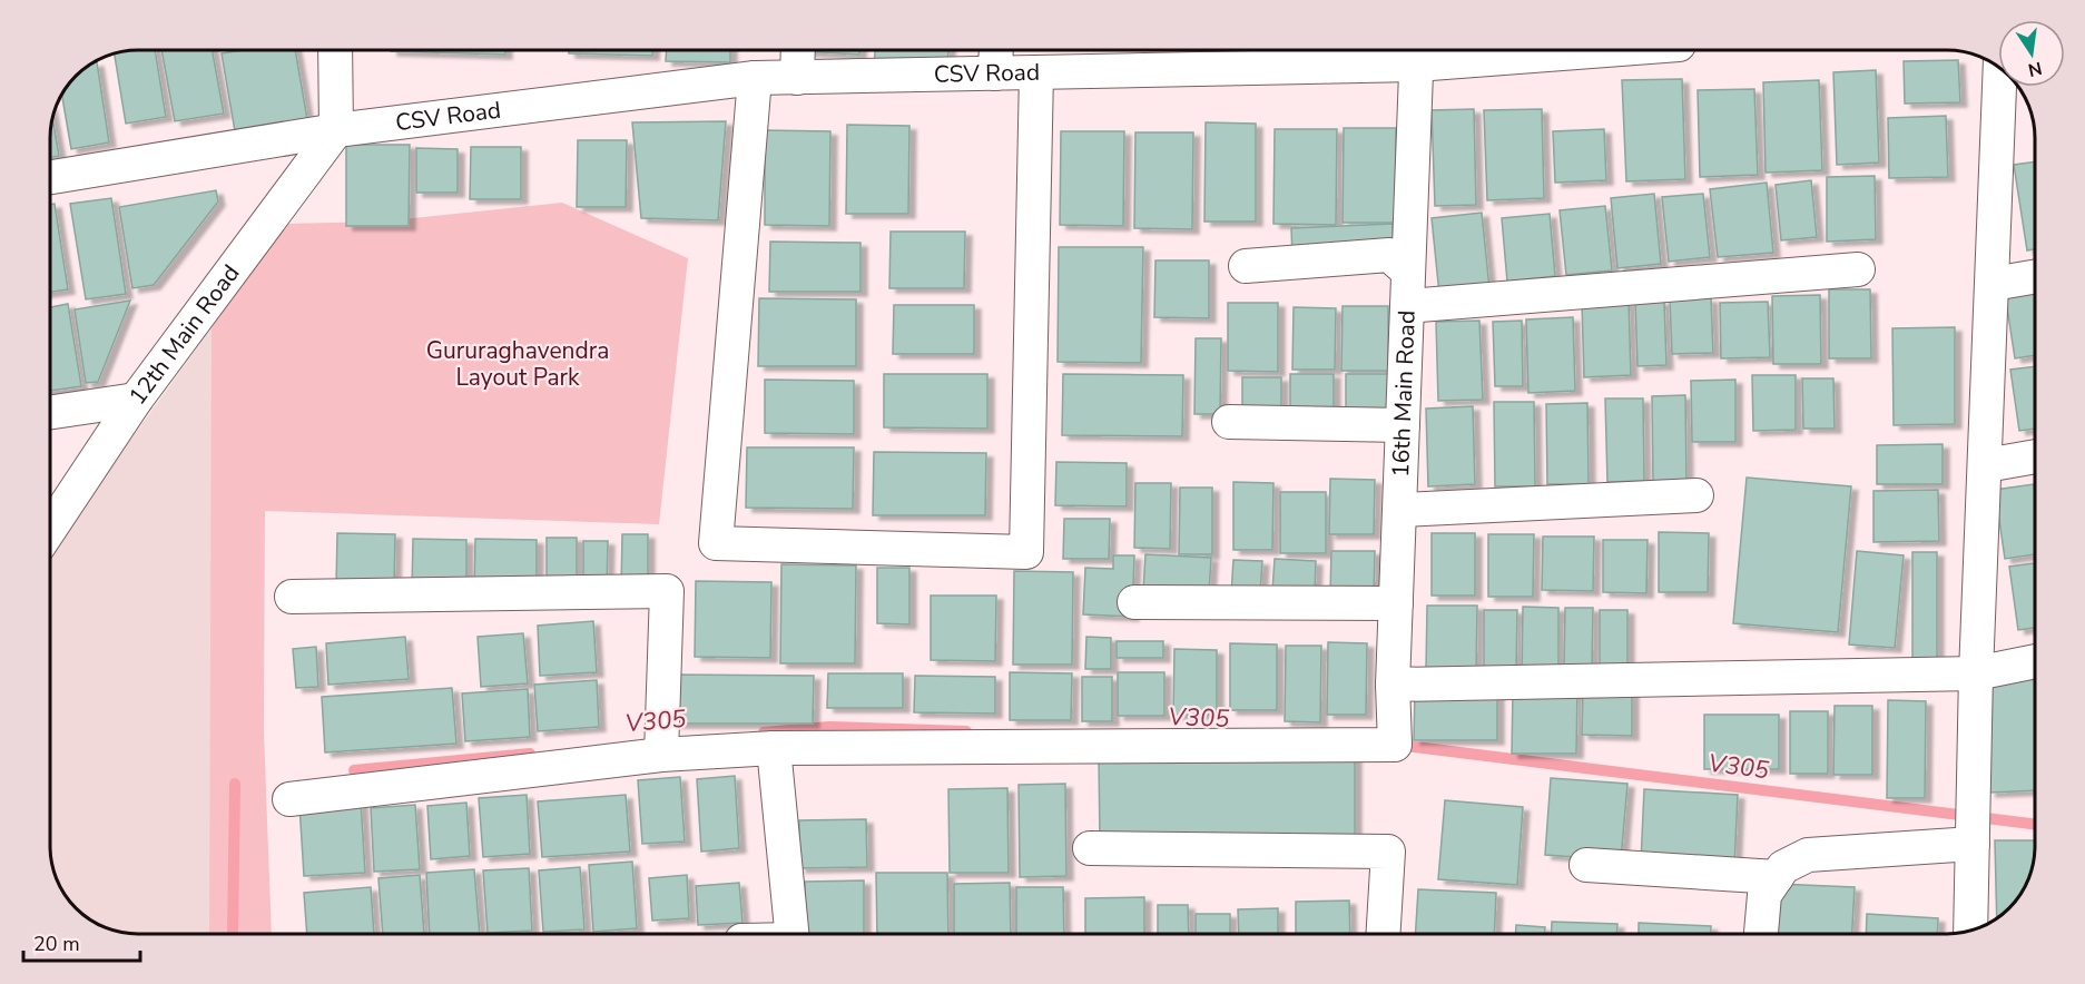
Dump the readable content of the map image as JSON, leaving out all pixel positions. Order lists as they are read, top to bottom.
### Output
{
  "streets": {
    "street": ["CSV Road", "12th Main Road", "16th Main Road"]
  },
  "crossings": [
    ["CSV Road", "12th Main Road"],
    ["CSV Road", "16th Main Road"]
  ],
  "water": ["V305"],
  "parks": ["Gururaghavendra Layout Park"],
  "scale_bar": "20 m",
  "north": "bottom"
}
